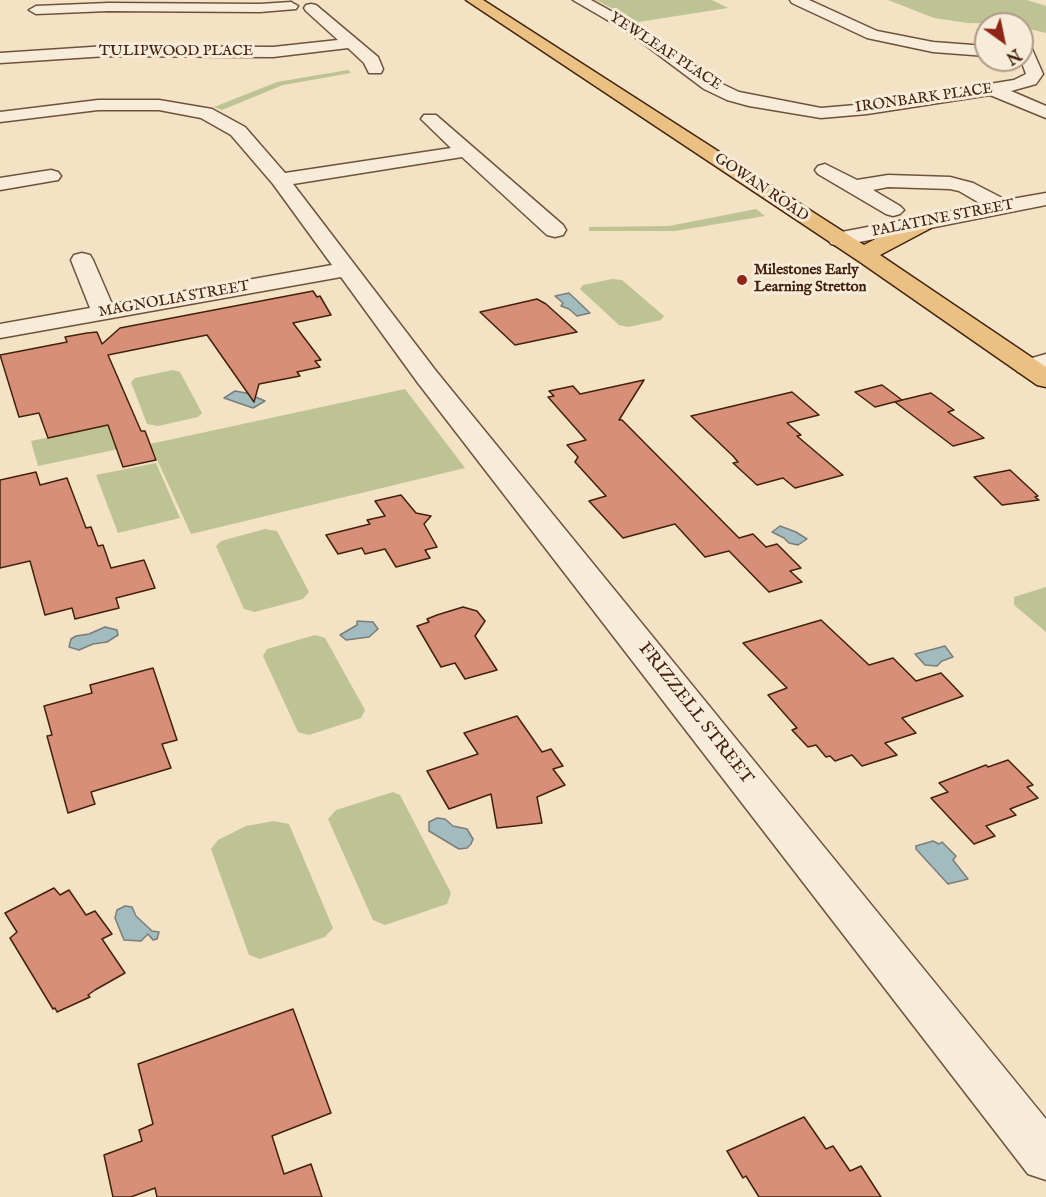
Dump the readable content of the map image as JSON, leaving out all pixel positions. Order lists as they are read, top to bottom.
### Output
{
  "streets": {
    "main road": ["GOWAN ROAD"],
    "street": [
      "TULIPWOOD PLACE",
      "YEWLEAF PLACE",
      "IRONBARK PLACE",
      "PALATINE STREET",
      "MAGNOLIA STREET",
      "FRIZZELL STREET"
    ]
  },
  "crossings": [
    ["YEWLEAF PLACE", "IRONBARK PLACE"],
    ["GOWAN ROAD", "PALATINE STREET"],
    ["MAGNOLIA STREET", "FRIZZELL STREET"]
  ],
  "places": ["Milestones Early Learning Stretton"],
  "north": "bottom right"
}
